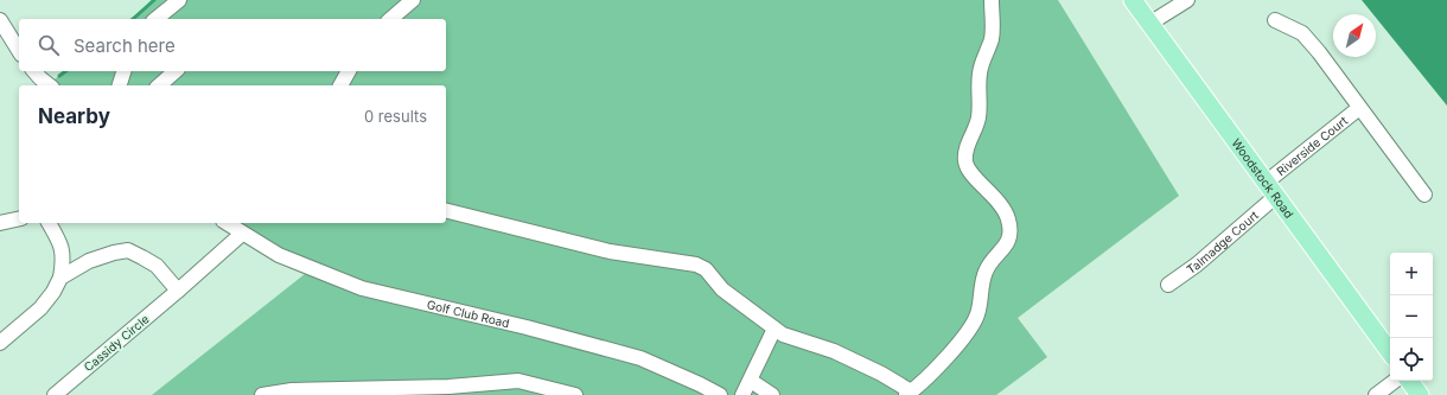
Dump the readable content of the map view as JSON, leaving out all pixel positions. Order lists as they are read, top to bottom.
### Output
{
  "streets": {
    "main road": ["Woodstock Road"],
    "street": [
      "Riverside Court",
      "Talmadge Court",
      "Golf Club Road",
      "Cassidy Circle"
    ]
  },
  "crossings": [
    ["Riverside Court", "Woodstock Road"],
    ["Riverside Court", "Talmadge Court"],
    ["Woodstock Road", "Talmadge Court"],
    ["Golf Club Road", "Cassidy Circle"]
  ],
  "north": "top right",
  "page": {
    "search": "Search here",
    "heading": ["Nearby", "0 results"],
    "map_buttons": ["+", "−"]
  }
}
